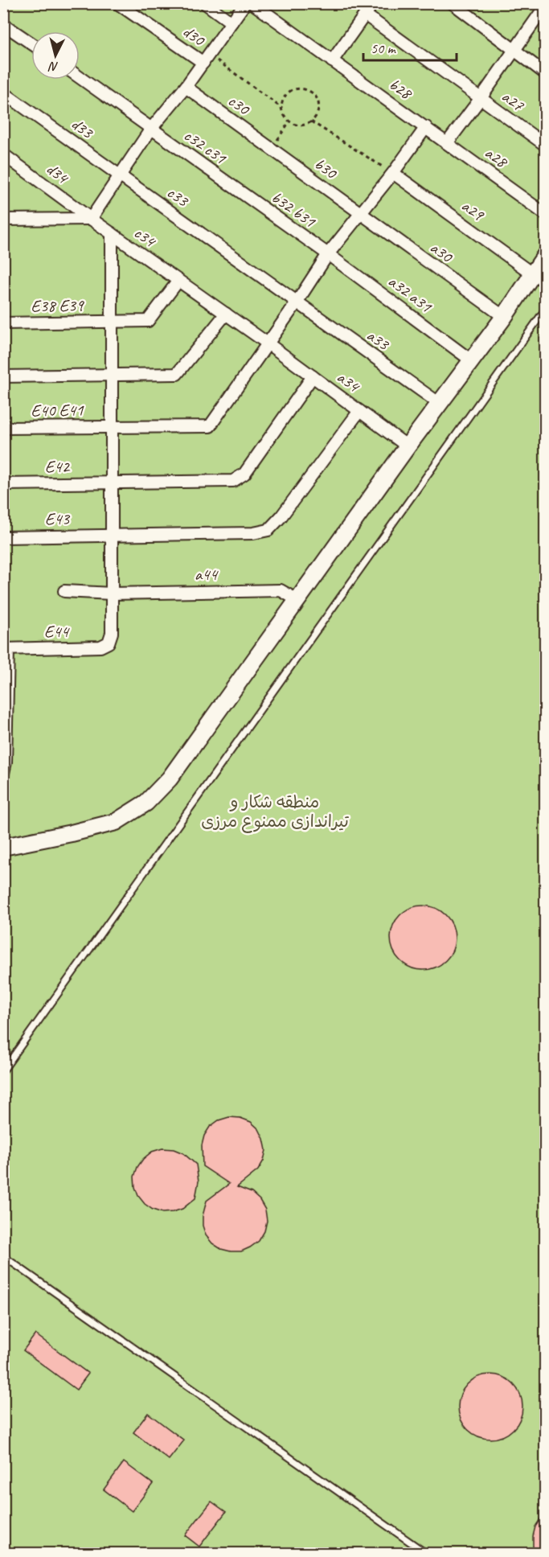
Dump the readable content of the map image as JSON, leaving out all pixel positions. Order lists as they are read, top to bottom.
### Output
{
  "streets": {
    "street": [
      "d30",
      "b28",
      "a27",
      "c30",
      "d33",
      "c32 c31",
      "a28",
      "b30",
      "d34",
      "c33",
      "b32 b31",
      "a29",
      "c34",
      "a30",
      "a32 a31",
      "E38 E39",
      "a33",
      "a34",
      "E40 E41",
      "E42",
      "E43",
      "a44",
      "E44"
    ]
  },
  "crossings": [
    ["b28", "a28"],
    ["c30", "b30"],
    ["d33", "c33"],
    ["c32 c31", "b32 b31"],
    ["b30", "a30"],
    ["d34", "c34"],
    ["c33", "a33"],
    ["b32 b31", "a32 a31"],
    ["c34", "E38 E39"],
    ["c34", "a34"],
    ["a34", "E40 E41"],
    ["a34", "E42"],
    ["a34", "E43"],
    ["a44", "E44"]
  ],
  "parks": ["منطقه شکار و تیراندازی ممنوع مرزی"],
  "scale_bar": "50 m",
  "north": "bottom"
}
